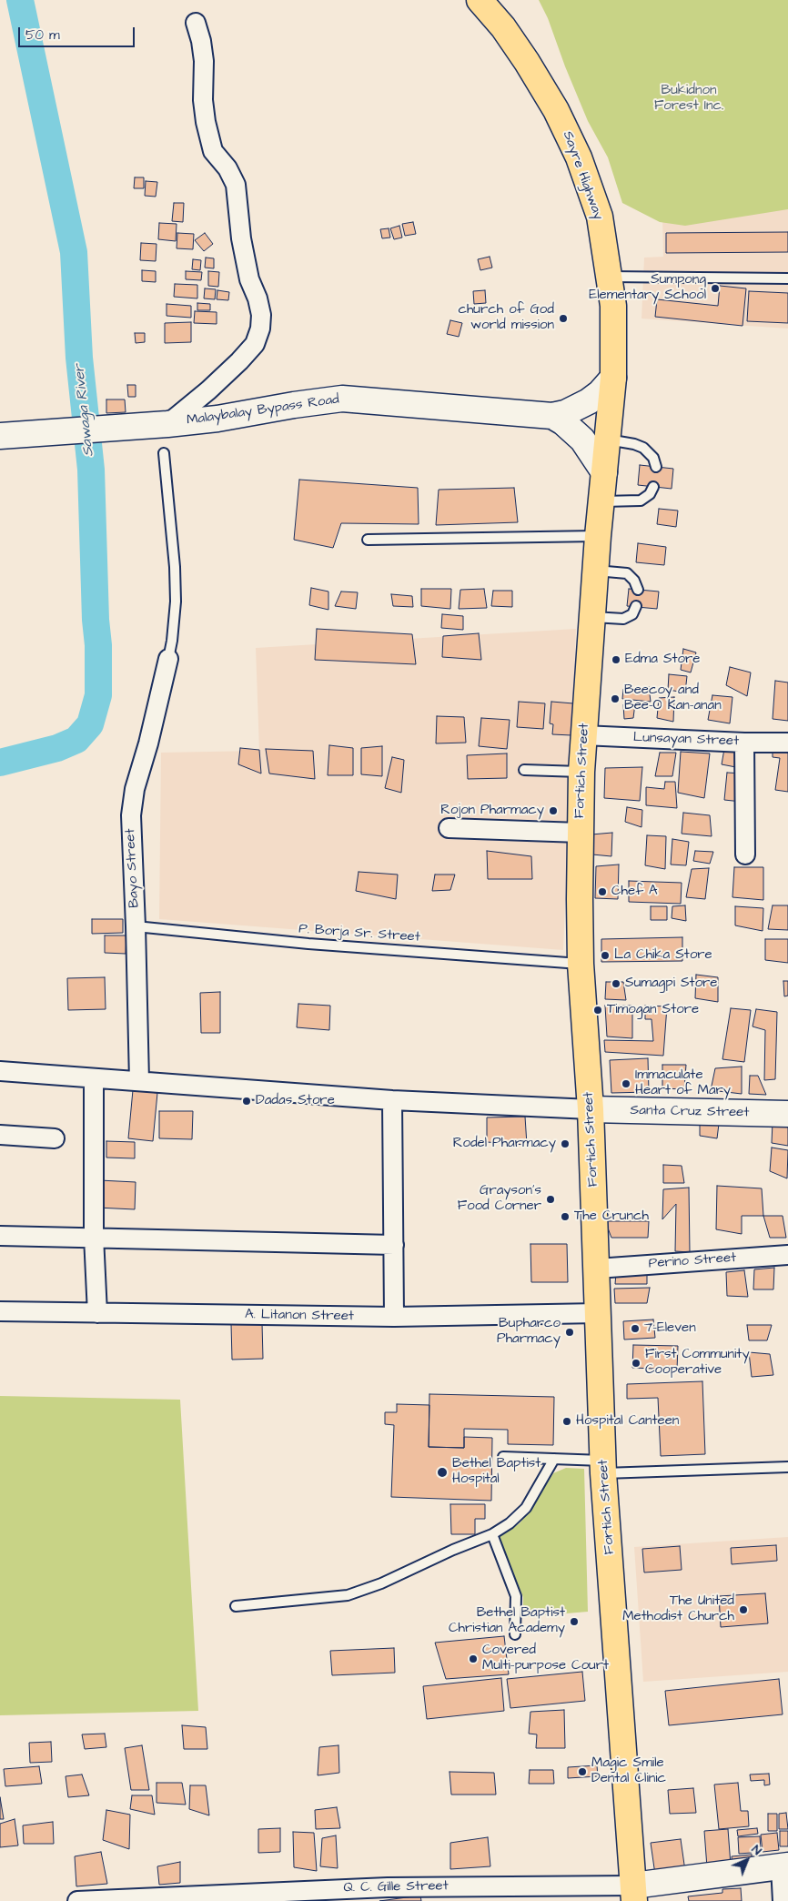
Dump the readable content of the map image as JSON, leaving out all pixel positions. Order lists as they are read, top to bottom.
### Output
{
  "streets": {
    "highway": ["Sayre Highway", "Fortich Street"],
    "main road": ["Malaybalay Bypass Road", "Santa Cruz Street"],
    "street": [
      "Lunsayan Street",
      "Bayo Street",
      "Perino Street",
      "A. Litanon Street",
      "Q. C. Gille Street"
    ],
    "lane": ["P. Borja Sr. Street"]
  },
  "crossings": [
    ["Sayre Highway", "Malaybalay Bypass Road"],
    ["Sayre Highway", "Fortich Street"],
    ["Malaybalay Bypass Road", "Fortich Street"],
    ["Lunsayan Street", "Fortich Street"],
    ["Fortich Street", "P. Borja Sr. Street"],
    ["Fortich Street", "Santa Cruz Street"],
    ["Fortich Street", "Perino Street"],
    ["Fortich Street", "A. Litanon Street"],
    ["Fortich Street", "Q. C. Gille Street"],
    ["Bayo Street", "P. Borja Sr. Street"]
  ],
  "water": ["Sawaga River"],
  "parks": ["Bukidnon Forest Inc."],
  "places": [
    "Sumpong Elementary School",
    "church of God world mission",
    "Edma Store",
    "Beecoy and Bee-O Kan-anan",
    "Rojon Pharmacy",
    "Chef A",
    "La Chika Store",
    "Sumagpi Store",
    "Timogan Store",
    "Immaculate Heart of Mary",
    "Dadas Store",
    "Rodel Pharmacy",
    "Grayson's Food Corner",
    "The Crunch",
    "7-Eleven",
    "Bupharco Pharmacy",
    "First Community Cooperative",
    "Hospital Canteen",
    "Bethel Baptist Hospital",
    "The United Methodist Church",
    "Bethel Baptist Christian Academy",
    "Covered Multi-purpose Court",
    "Magic Smile Dental Clinic"
  ],
  "scale_bar": "50 m",
  "north": "top right"
}
